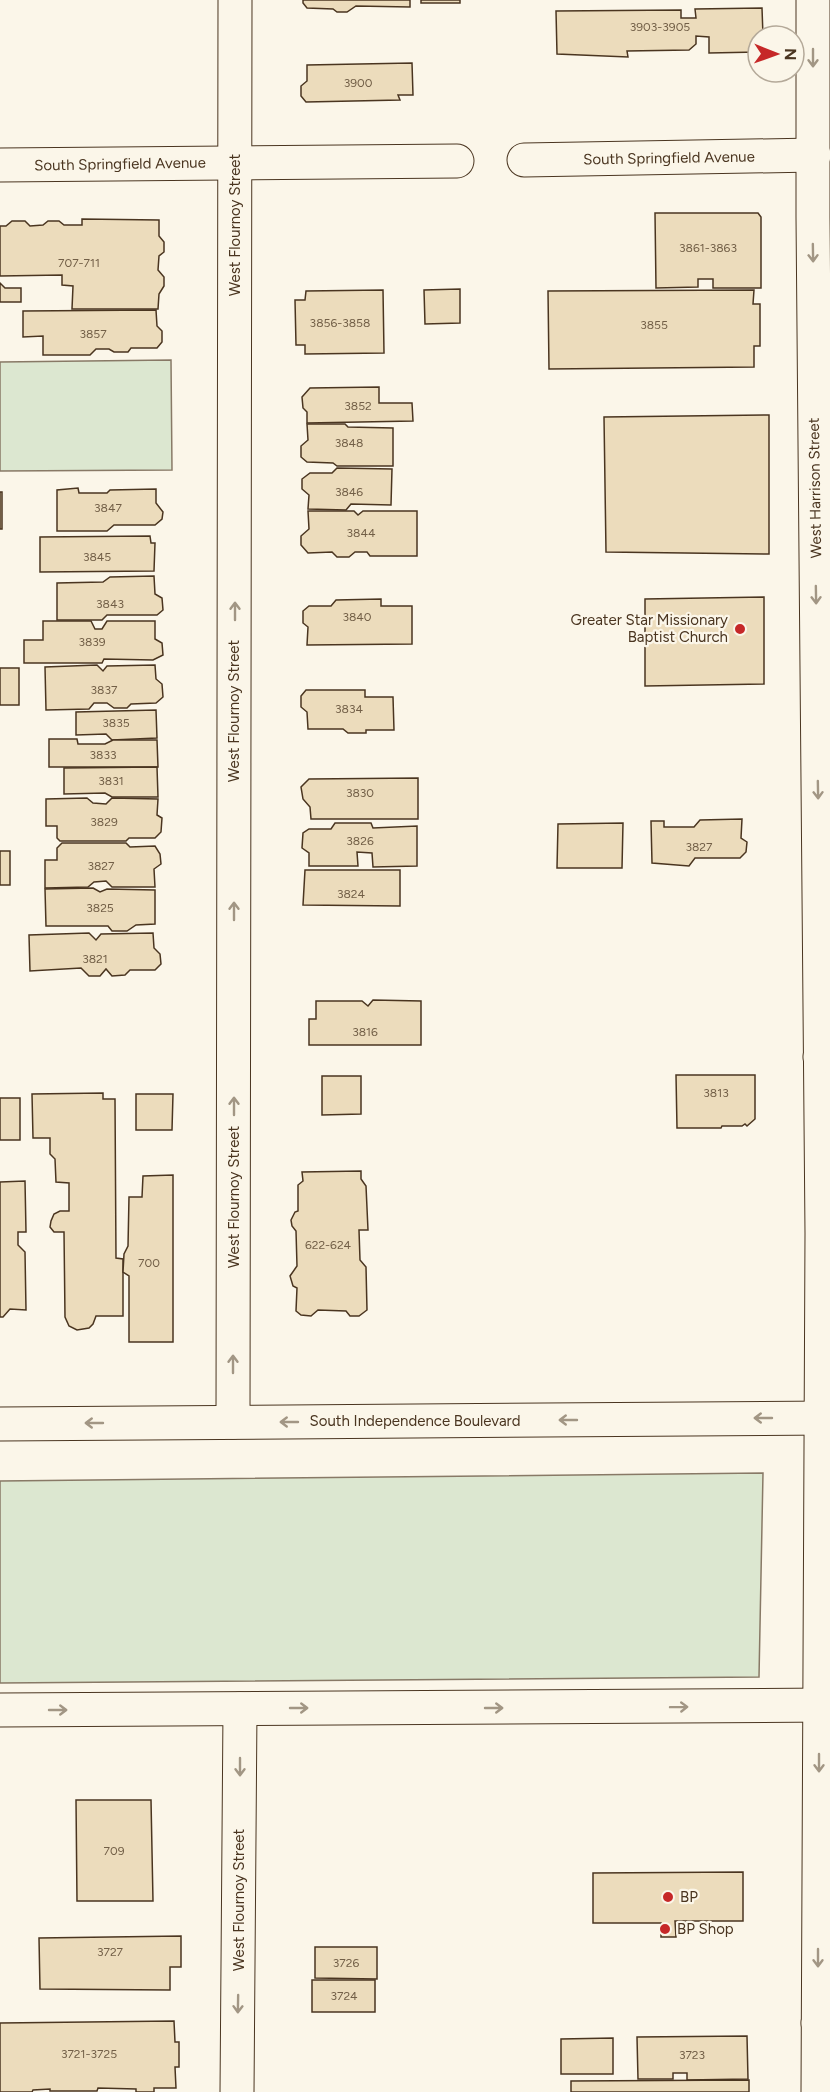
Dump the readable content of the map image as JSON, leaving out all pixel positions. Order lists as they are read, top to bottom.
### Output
{
  "streets": {
    "main road": [
      "South Springfield Avenue",
      "West Flournoy Street",
      "West Harrison Street",
      "South Independence Boulevard"
    ]
  },
  "crossings": [
    ["South Springfield Avenue", "West Flournoy Street"],
    ["South Springfield Avenue", "West Harrison Street"],
    ["West Flournoy Street", "South Independence Boulevard"],
    ["West Harrison Street", "South Independence Boulevard"]
  ],
  "one_way": ["West Harrison Street"],
  "places": ["Greater Star Missionary Baptist Church", "BP", "BP Shop"],
  "house_numbers": [
    "3903-3905",
    "3900",
    "3861-3863",
    "707-711",
    "3856-3858",
    "3855",
    "3857",
    "3852",
    "3848",
    "3846",
    "3847",
    "3844",
    "3845",
    "3843",
    "3840",
    "3839",
    "3837",
    "3834",
    "3835",
    "3833",
    "3831",
    "3830",
    "3829",
    "3826",
    "3827",
    "3827",
    "3824",
    "3825",
    "3821",
    "3816",
    "3813",
    "622-624",
    "700",
    "709",
    "3727",
    "3726",
    "3724",
    "3721-3725",
    "3723"
  ],
  "north": "right"
}
